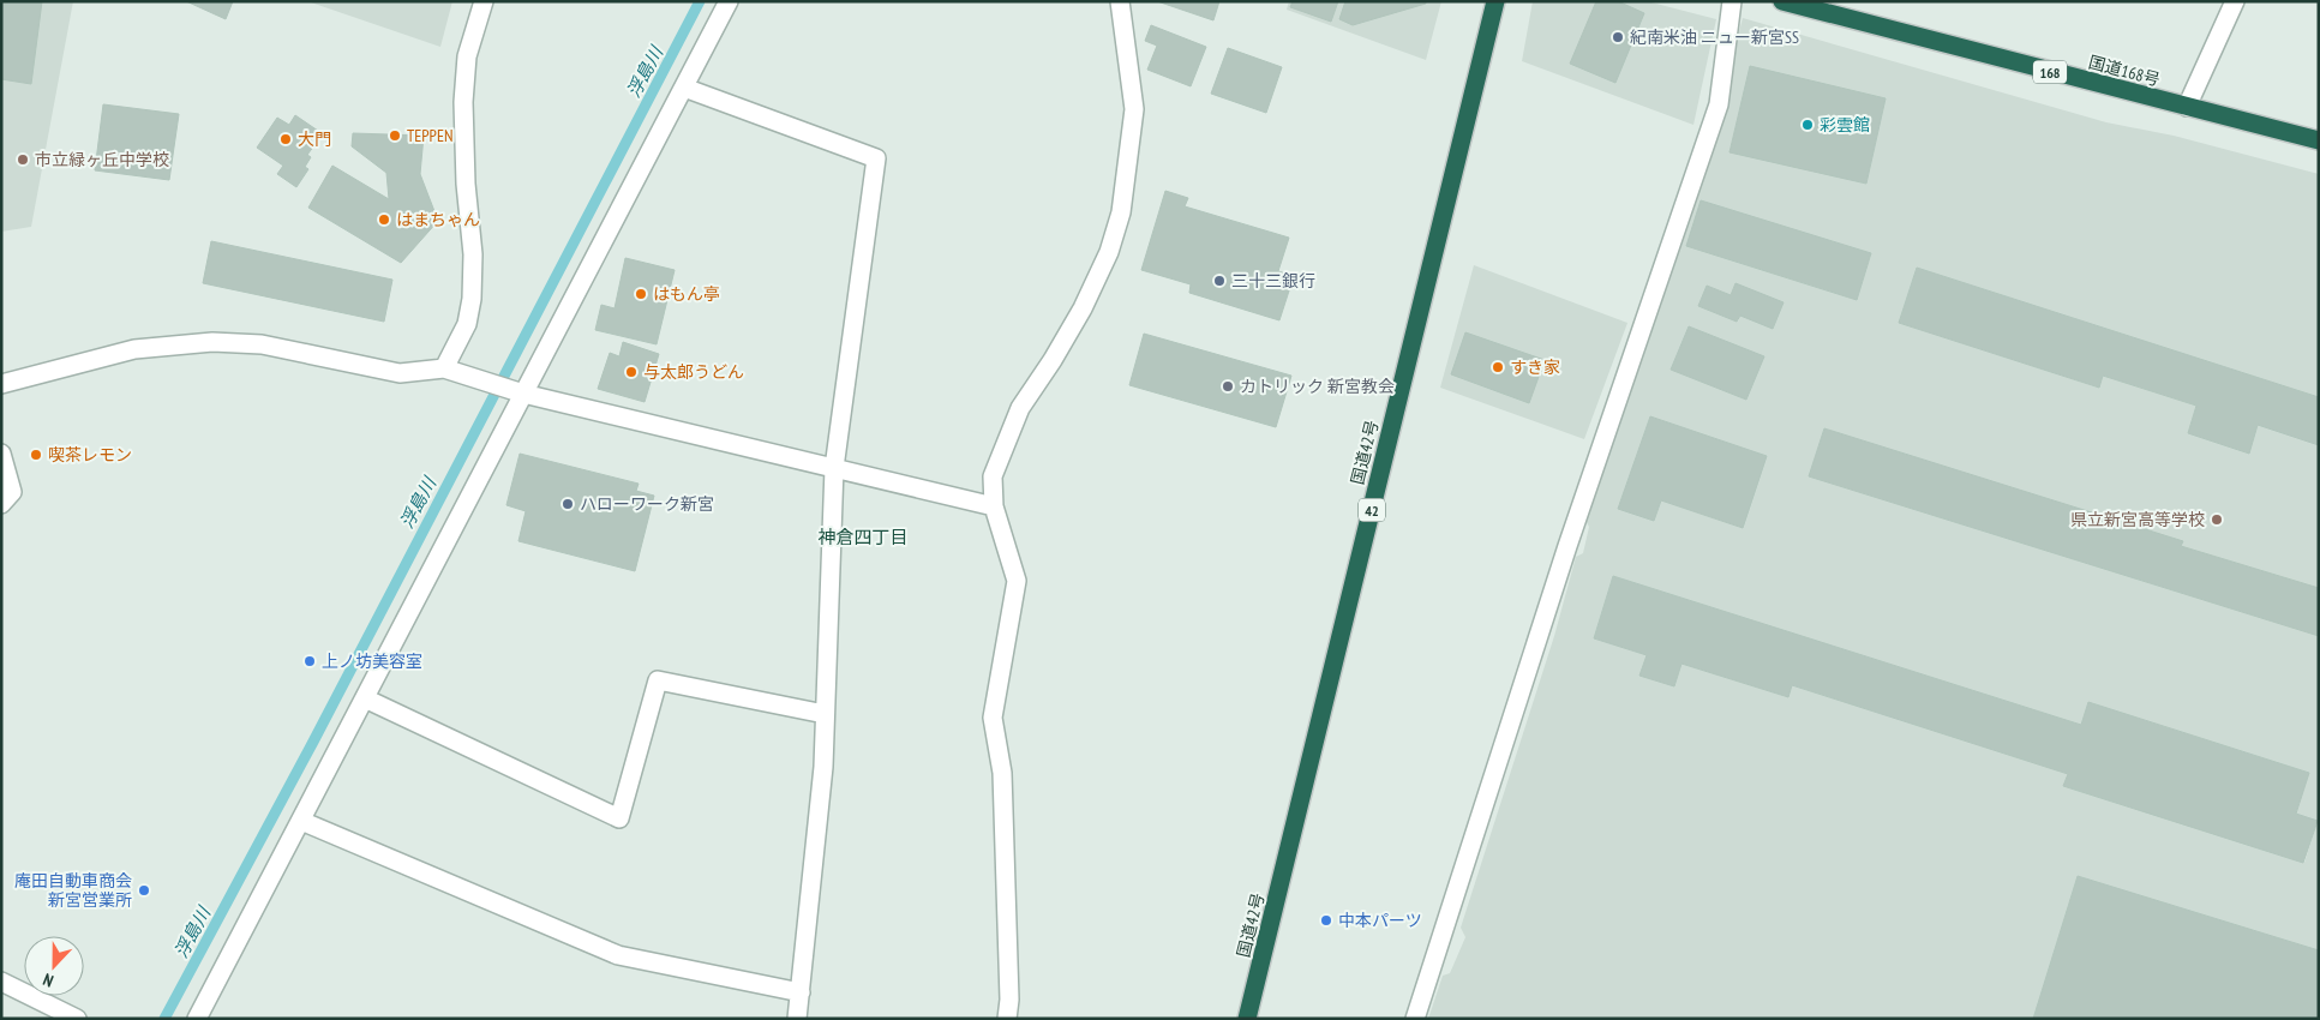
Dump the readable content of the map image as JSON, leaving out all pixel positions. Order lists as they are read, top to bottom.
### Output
{
  "streets": {
    "highway": [
      "国道168号",
      "168",
      "国道42号",
      "42"
    ]
  },
  "districts": ["神倉四丁目"],
  "water": ["浮島川"],
  "places": [
    "紀南米油 ニュー新宮SS",
    "彩雲館",
    "TEPPEN",
    "大門",
    "市立緑ヶ丘中学校",
    "はまちゃん",
    "三十三銀行",
    "はもん亭",
    "すき家",
    "与太郎うどん",
    "カトリック 新宮教会",
    "喫茶レモン",
    "ハローワーク新宮",
    "県立新宮高等学校",
    "上ノ坊美容室",
    "庵田自動車商会 新宮営業所",
    "中本パーツ"
  ],
  "north": "bottom"
}
